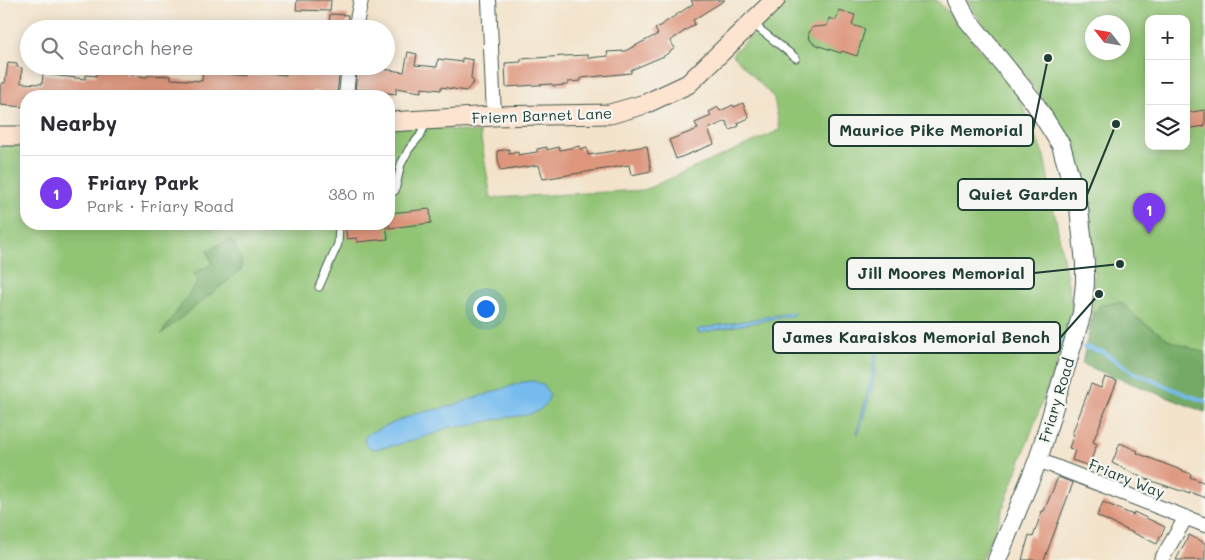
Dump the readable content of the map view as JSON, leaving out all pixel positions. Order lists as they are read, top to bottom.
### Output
{
  "streets": {
    "main road": ["Friern Barnet Lane"],
    "street": ["Friary Road", "Friary Way"]
  },
  "crossings": [
    ["Friary Road", "Friary Way"]
  ],
  "places": [
    "Maurice Pike Memorial",
    "Quiet Garden",
    "Jill Moores Memorial",
    "James Karaiskos Memorial Bench"
  ],
  "north": "top left",
  "page": {
    "map_buttons": ["+", "−"],
    "search": "Search here",
    "heading": "Nearby",
    "list": [
      {
        "mark": "1",
        "name": "Friary Park",
        "note": "Park · Friary Road",
        "value": "380 m"
      }
    ],
    "pins": "1"
  }
}
